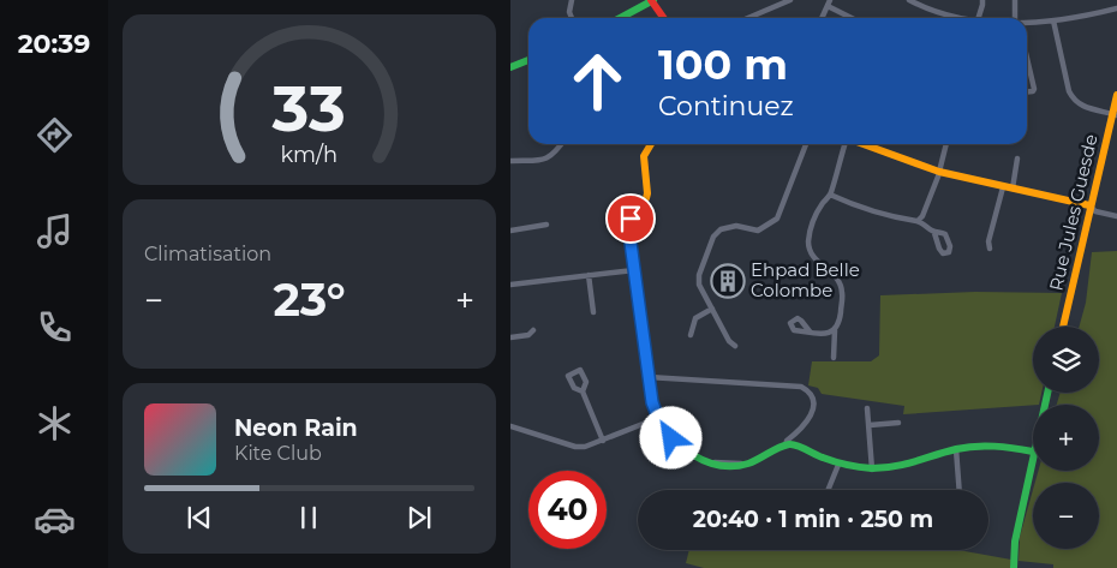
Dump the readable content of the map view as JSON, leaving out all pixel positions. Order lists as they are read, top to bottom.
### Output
{
  "streets": {
    "street": ["Rue Jules Guesde"]
  },
  "places": {
    "building": ["Ehpad Belle Colombe"]
  },
  "page": {
    "tabs": "20:39",
    "turn": ["100 m", "Continuez"],
    "tile": "Climatisation",
    "heat": ["−", "23°", "+"],
    "map_buttons": ["+", "−"],
    "song": ["Neon Rain", "Kite Club"],
    "limit": "40",
    "trip": "20:40 · 1 min · 250 m",
    "gauge": ["33", "km/h"]
  }
}
